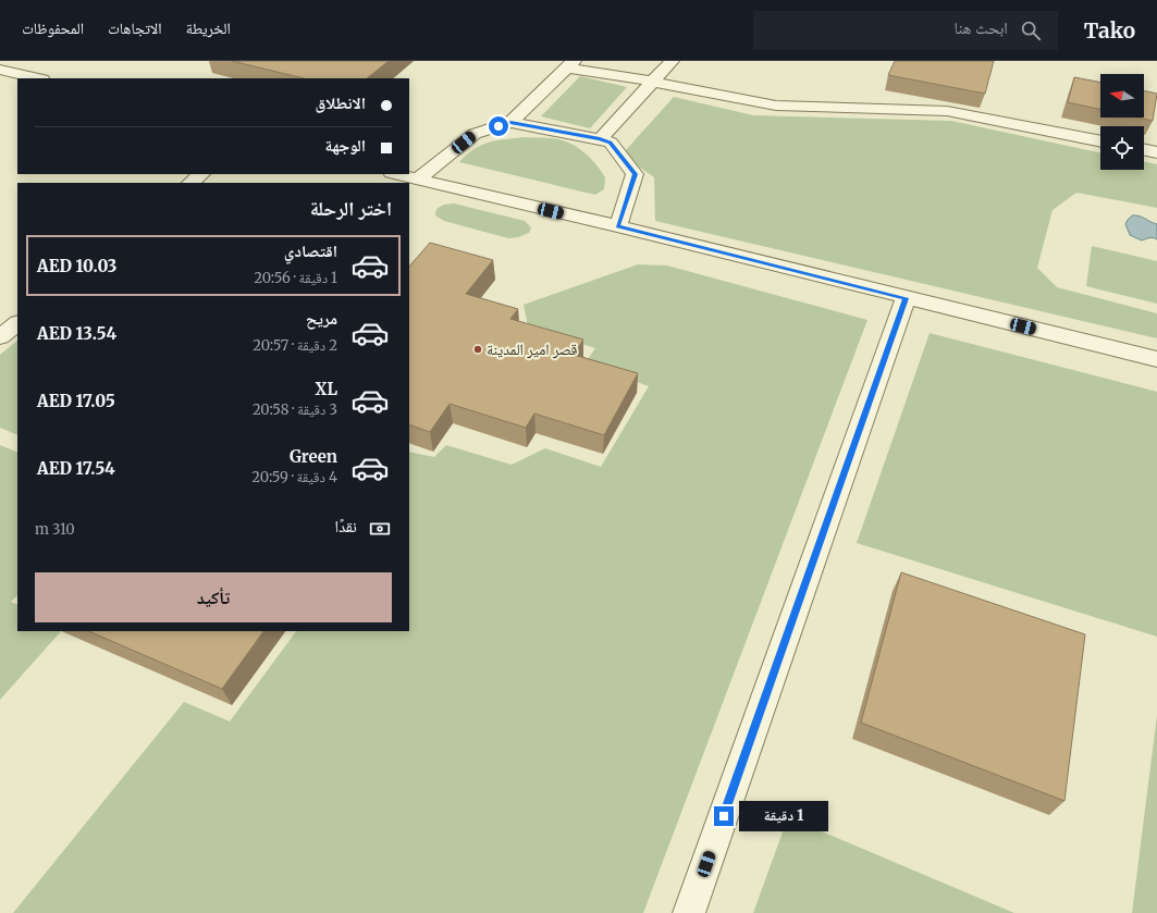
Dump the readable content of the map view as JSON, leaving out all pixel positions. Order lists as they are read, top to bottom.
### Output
{
  "places": ["قصر امير المدينة"],
  "north": "left",
  "page": {
    "header": "Tako",
    "search": "ابحث هنا",
    "nav": ["الخريطة", "الاتجاهات", "المحفوظات"],
    "banner": ["الانطلاق", "الوجهة"],
    "heading": "اختر الرحلة",
    "list": [
      {
        "name": "اقتصادي",
        "note": "1 دقيقة · 20:56",
        "value": "AED 10.03"
      },
      {
        "name": "مريح",
        "note": "2 دقيقة · 20:57",
        "value": "AED 13.54"
      },
      {
        "name": "XL",
        "note": "3 دقيقة · 20:58",
        "value": "AED 17.05"
      },
      {
        "name": "Green",
        "note": "4 دقيقة · 20:59",
        "value": "AED 17.54"
      }
    ],
    "pay": ["نقدًا", "310 m"],
    "buttons": "تأكيد",
    "bubble": "1 دقيقة"
  }
}
